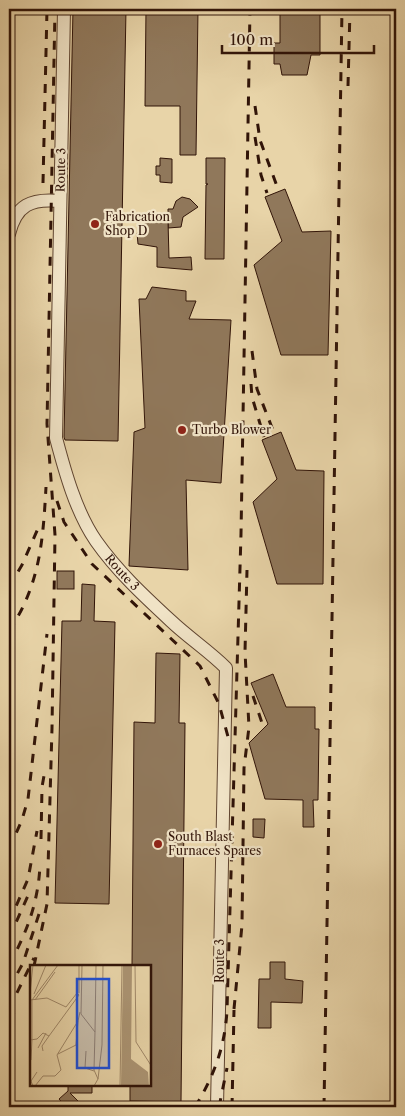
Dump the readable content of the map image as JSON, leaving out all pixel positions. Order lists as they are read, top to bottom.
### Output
{
  "streets": {
    "street": ["Route 3"]
  },
  "places": ["Fabrication Shop D", "Turbo Blower", "South Blast Furnaces Spares"],
  "scale_bar": "100 m"
}
